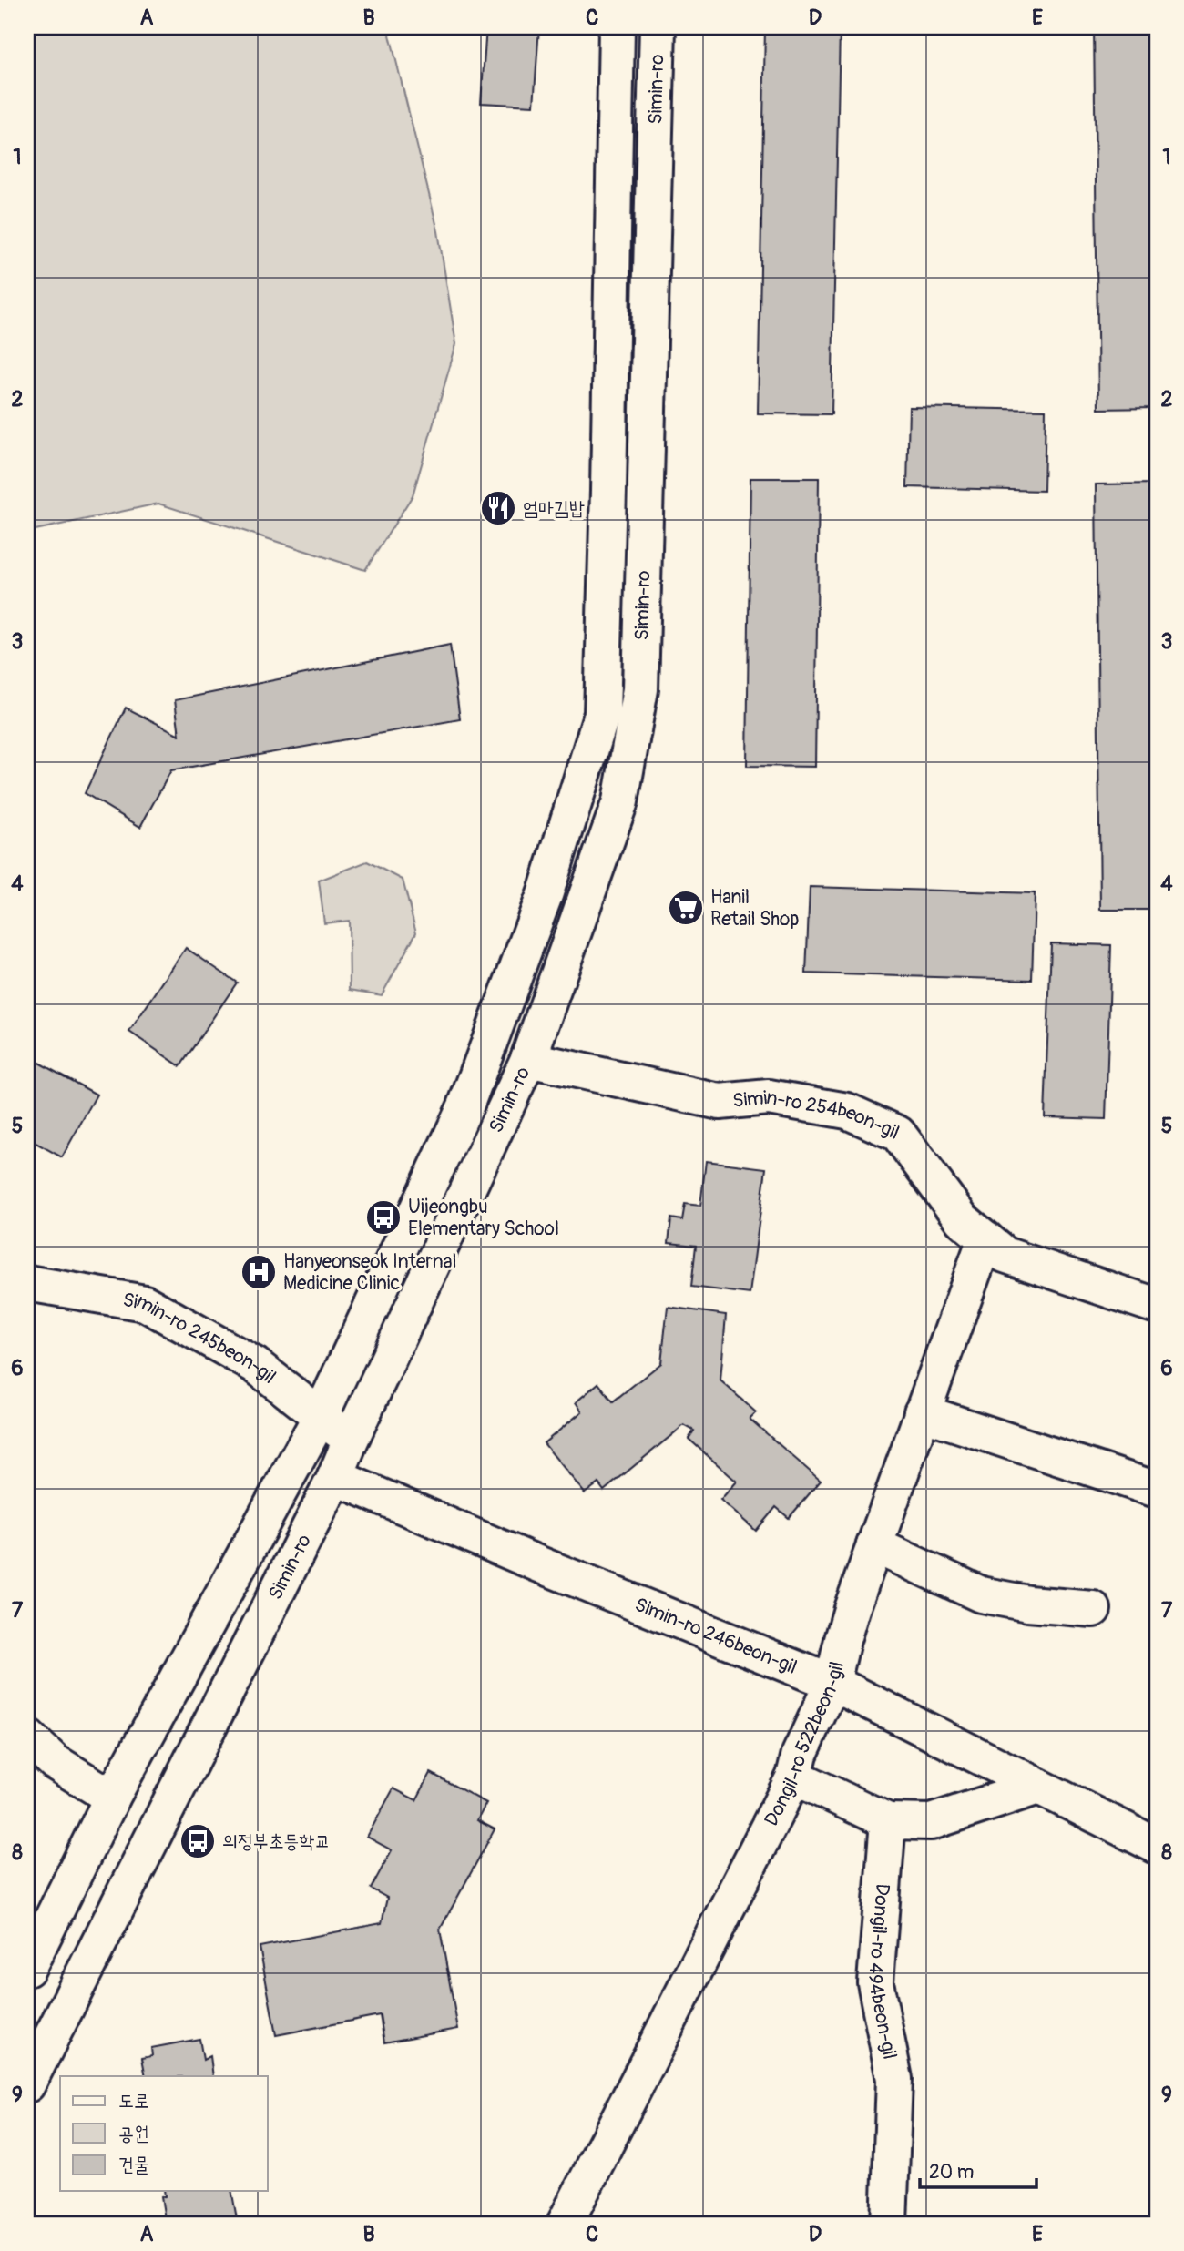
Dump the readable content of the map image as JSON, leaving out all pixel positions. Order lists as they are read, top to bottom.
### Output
{
  "streets": {
    "street": [
      "Simin-ro",
      "Simin-ro 254beon-gil",
      "Simin-ro 245beon-gil",
      "Simin-ro 246beon-gil",
      "Dongil-ro 522beon-gil",
      "Dongil-ro 494beon-gil"
    ]
  },
  "crossings": [
    ["Simin-ro", "Simin-ro 254beon-gil"],
    ["Simin-ro", "Simin-ro 245beon-gil"],
    ["Simin-ro", "Simin-ro 246beon-gil"],
    ["Simin-ro 254beon-gil", "Dongil-ro 522beon-gil"],
    ["Simin-ro 246beon-gil", "Dongil-ro 522beon-gil"]
  ],
  "places": {
    "restaurant": ["엄마김밥"],
    "supermarket": ["Hanil Retail Shop"],
    "bus stop": ["Uijeongbu Elementary School", "의정부초등학교"],
    "hospital": ["Hanyeonseok Internal Medicine Clinic"]
  },
  "legend": ["도로", "공원", "건물"],
  "scale_bar": "20 m",
  "grid": {
    "columns": [
      "A",
      "B",
      "C",
      "D",
      "E"
    ],
    "rows": [
      "1",
      "2",
      "3",
      "4",
      "5",
      "6",
      "7",
      "8",
      "9"
    ]
  }
}
